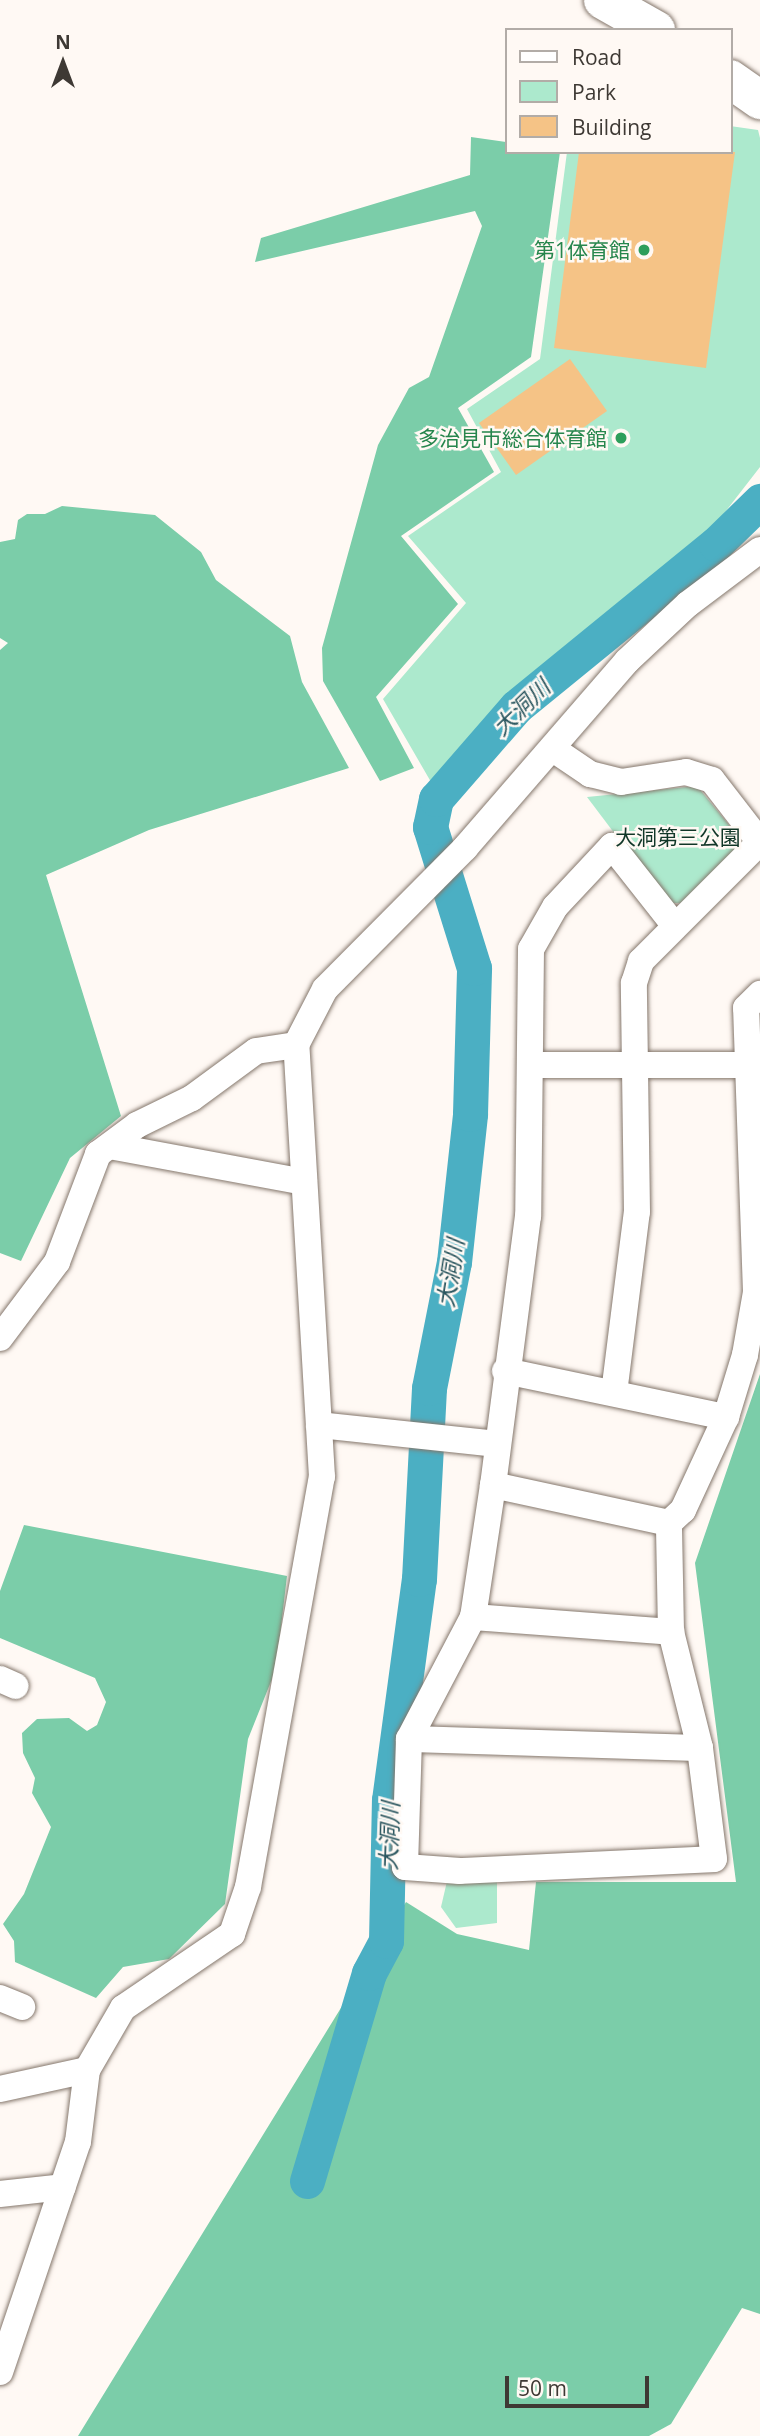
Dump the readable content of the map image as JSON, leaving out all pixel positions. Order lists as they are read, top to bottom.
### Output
{
  "water": ["大洞川"],
  "parks": ["大洞第三公園"],
  "places": ["第1体育館", "多治見市総合体育館"],
  "legend": ["Road", "Park", "Building"],
  "scale_bar": "50 m",
  "north": "top"
}
